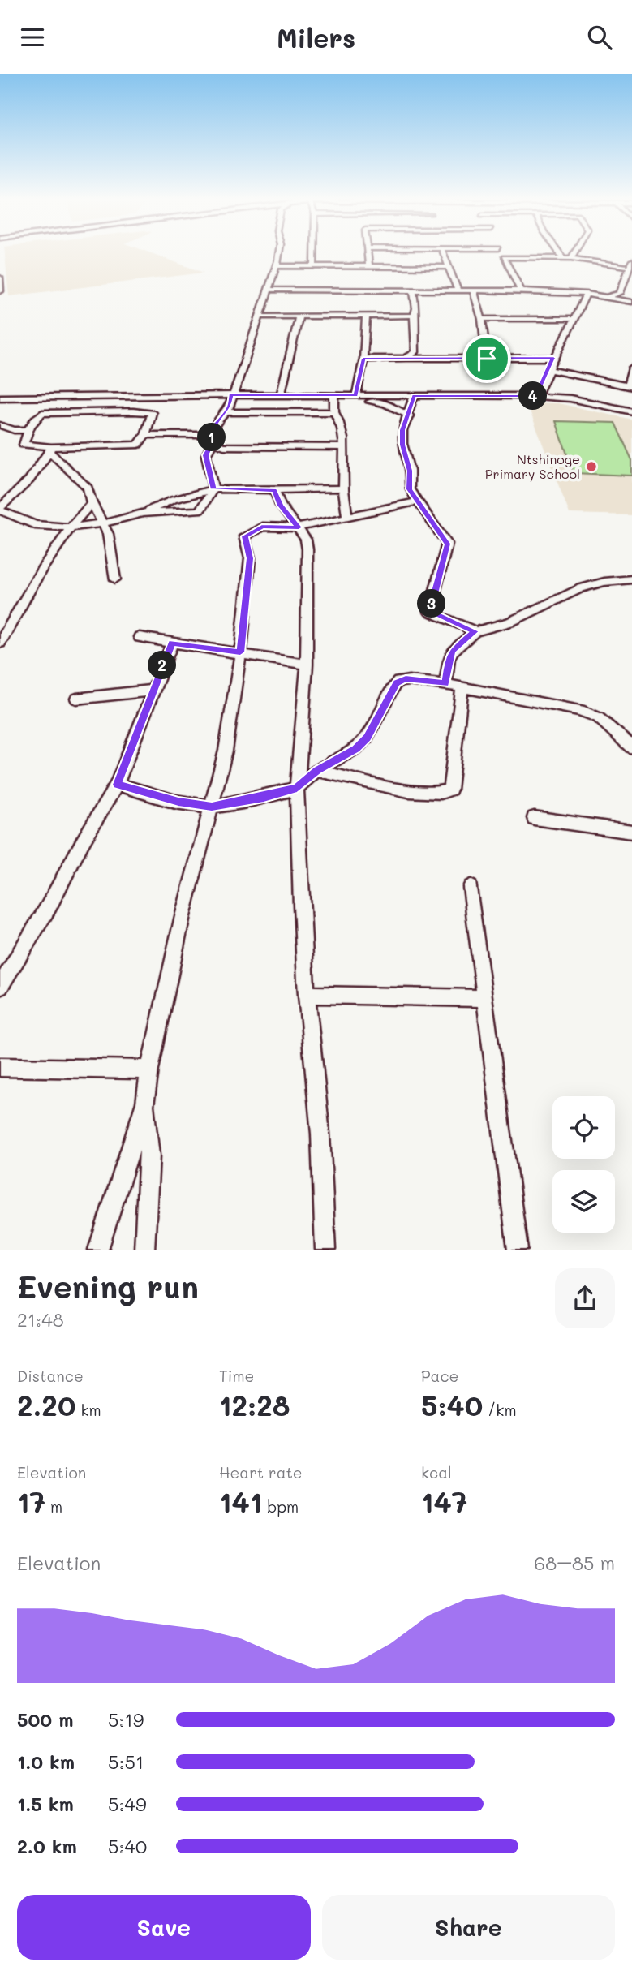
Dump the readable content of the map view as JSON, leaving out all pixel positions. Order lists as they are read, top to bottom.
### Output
{
  "places": ["Ntshinoge Primary School"],
  "page": {
    "header": "Milers",
    "pins": [
      "4",
      "1",
      "3",
      "2"
    ],
    "heading": ["Evening run", "21:48"],
    "stats": [
      ["Distance", "2.20 km"],
      ["Time", "12:28"],
      ["Pace", "5:40 /km"],
      ["Elevation", "17 m"],
      ["Heart rate", "141 bpm"],
      ["kcal", "147"]
    ],
    "chart": ["Elevation", "68–85 m"],
    "list": [
      {
        "name": "500 m",
        "note": "5:19"
      },
      {
        "name": "1.0 km",
        "note": "5:51"
      },
      {
        "name": "1.5 km",
        "note": "5:49"
      },
      {
        "name": "2.0 km",
        "note": "5:40"
      }
    ],
    "buttons": ["Save", "Share"]
  }
}
